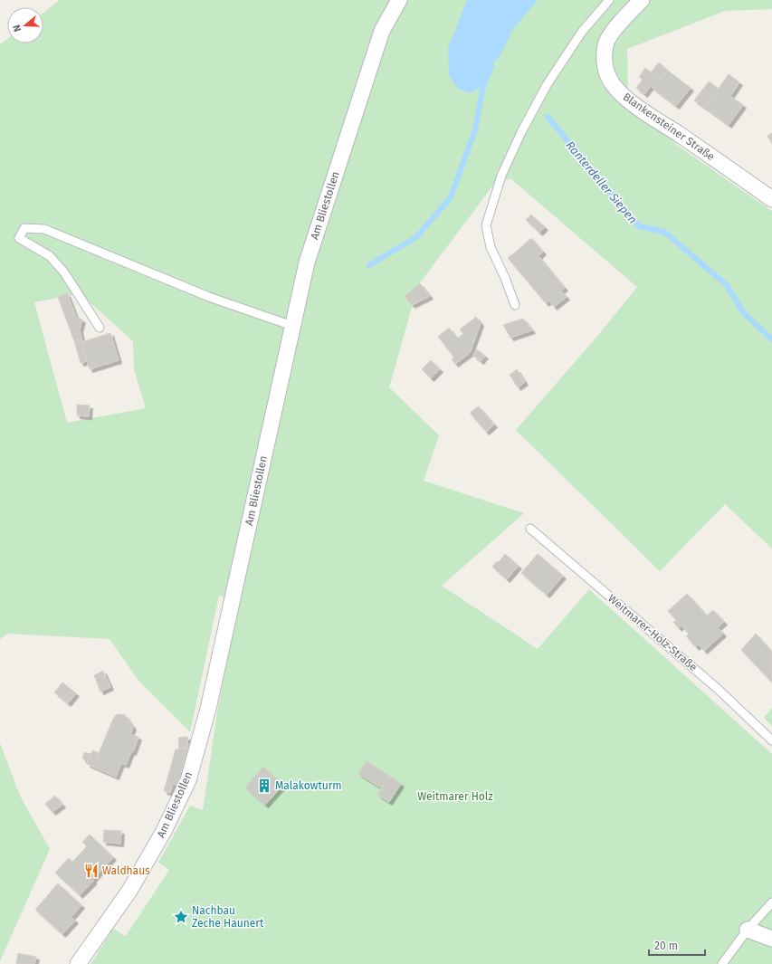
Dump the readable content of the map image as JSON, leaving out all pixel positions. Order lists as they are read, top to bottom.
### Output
{
  "streets": {
    "street": ["Blankensteiner Straße", "Am Bliestollen"],
    "lane": ["Weitmarer-Holz-Straße"]
  },
  "water": ["Ranterdeller Siepen"],
  "parks": ["Weitmarer Holz"],
  "places": {
    "building": ["Malakowturm"],
    "restaurant": ["Waldhaus"],
    "place": ["Nachbau Zeche Haunert"]
  },
  "scale_bar": "20 m",
  "north": "left"
}
